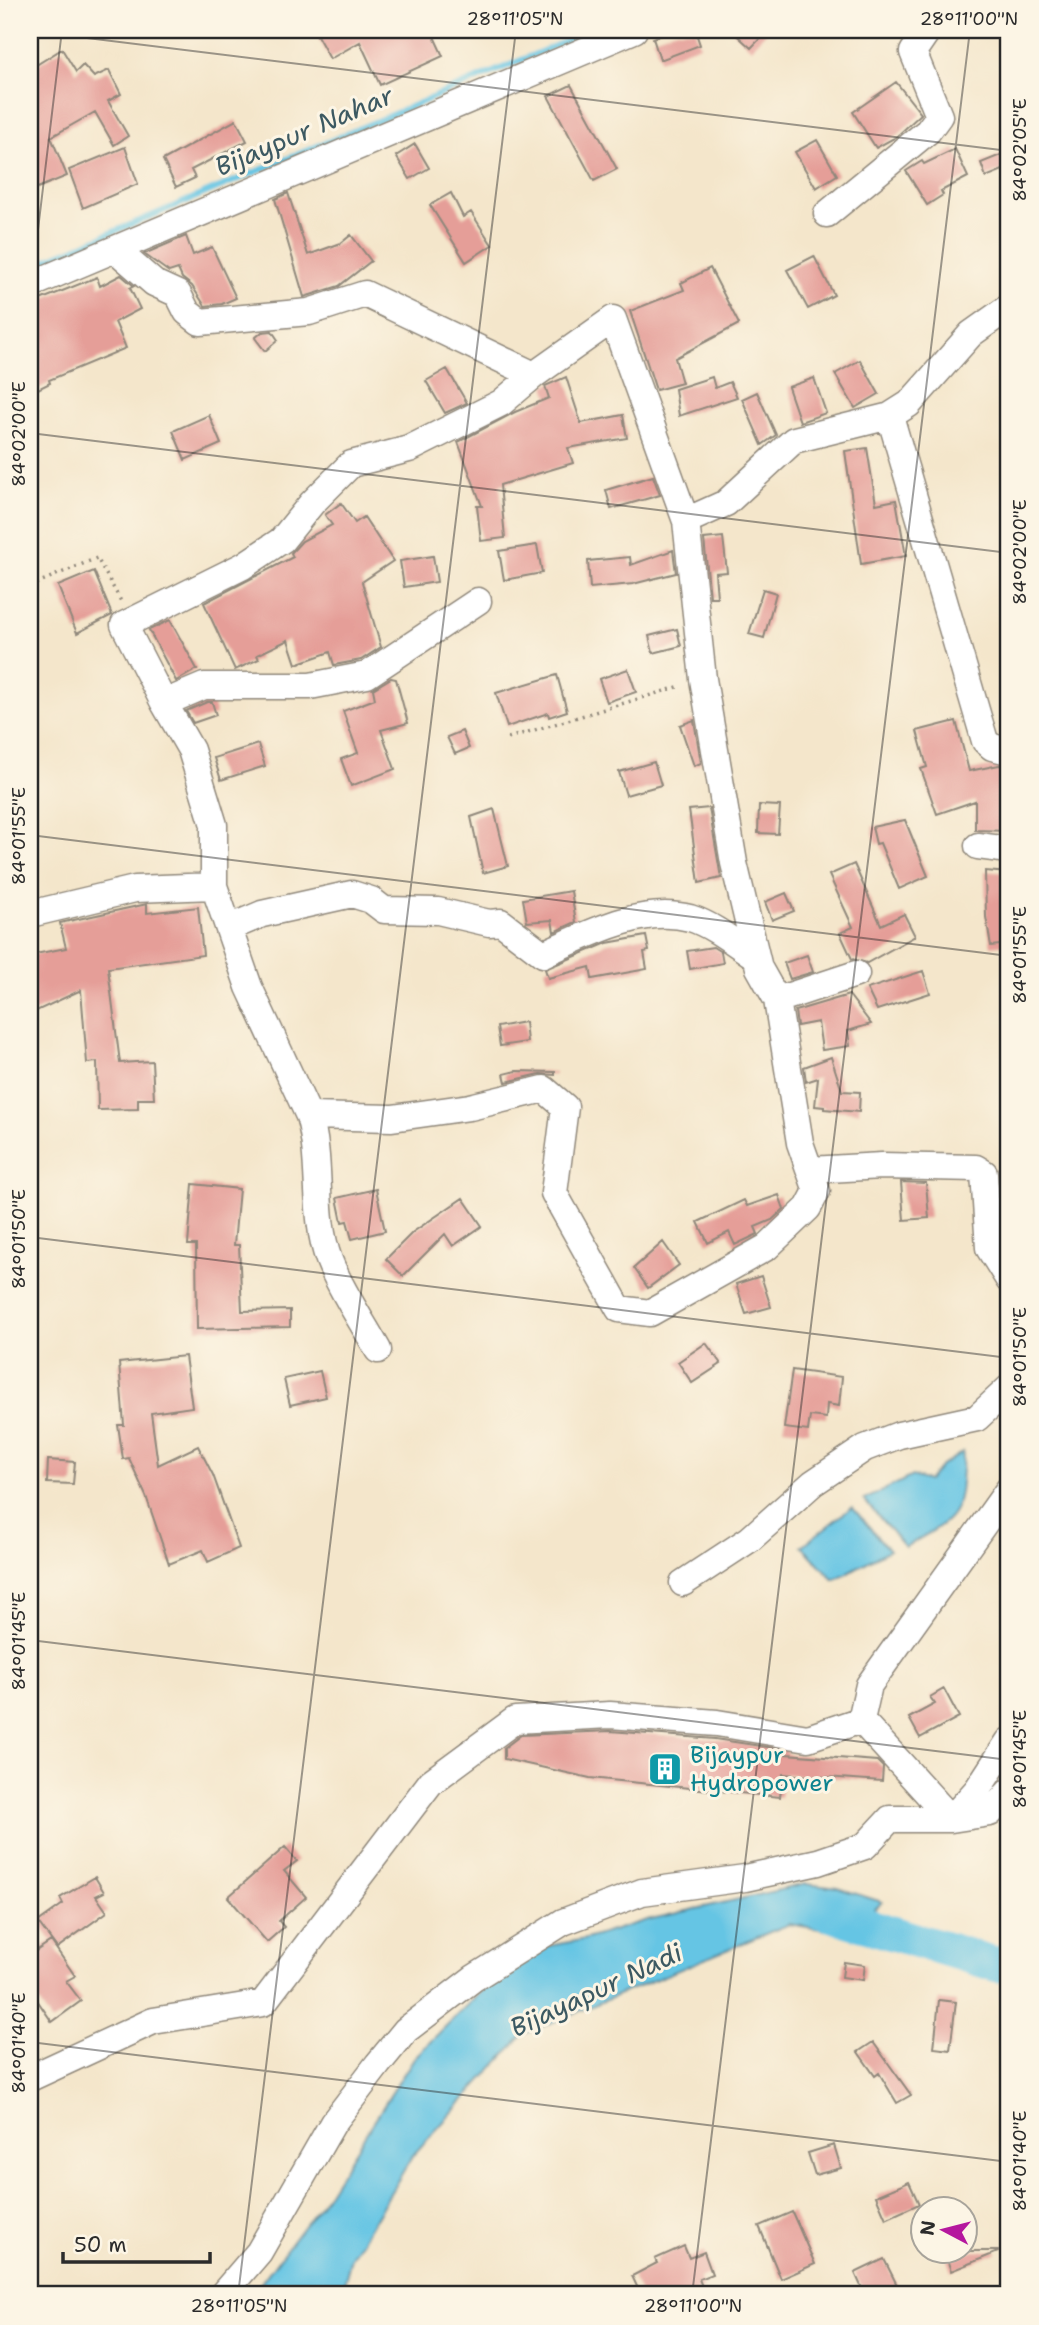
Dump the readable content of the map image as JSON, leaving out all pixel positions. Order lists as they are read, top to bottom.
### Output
{
  "water": ["Bijaypur Nahar", "Bijayapur Nadi"],
  "places": {
    "building": ["Bijaypur Hydropower"]
  },
  "scale_bar": "50 m",
  "north": "left",
  "coordinates": [
    "28°11'05\"N",
    "28°11'00\"N",
    "84°02'05\"E",
    "84°02'00\"E",
    "84°01'55\"E",
    "84°01'50\"E",
    "84°01'45\"E",
    "84°01'40\"E"
  ]
}
